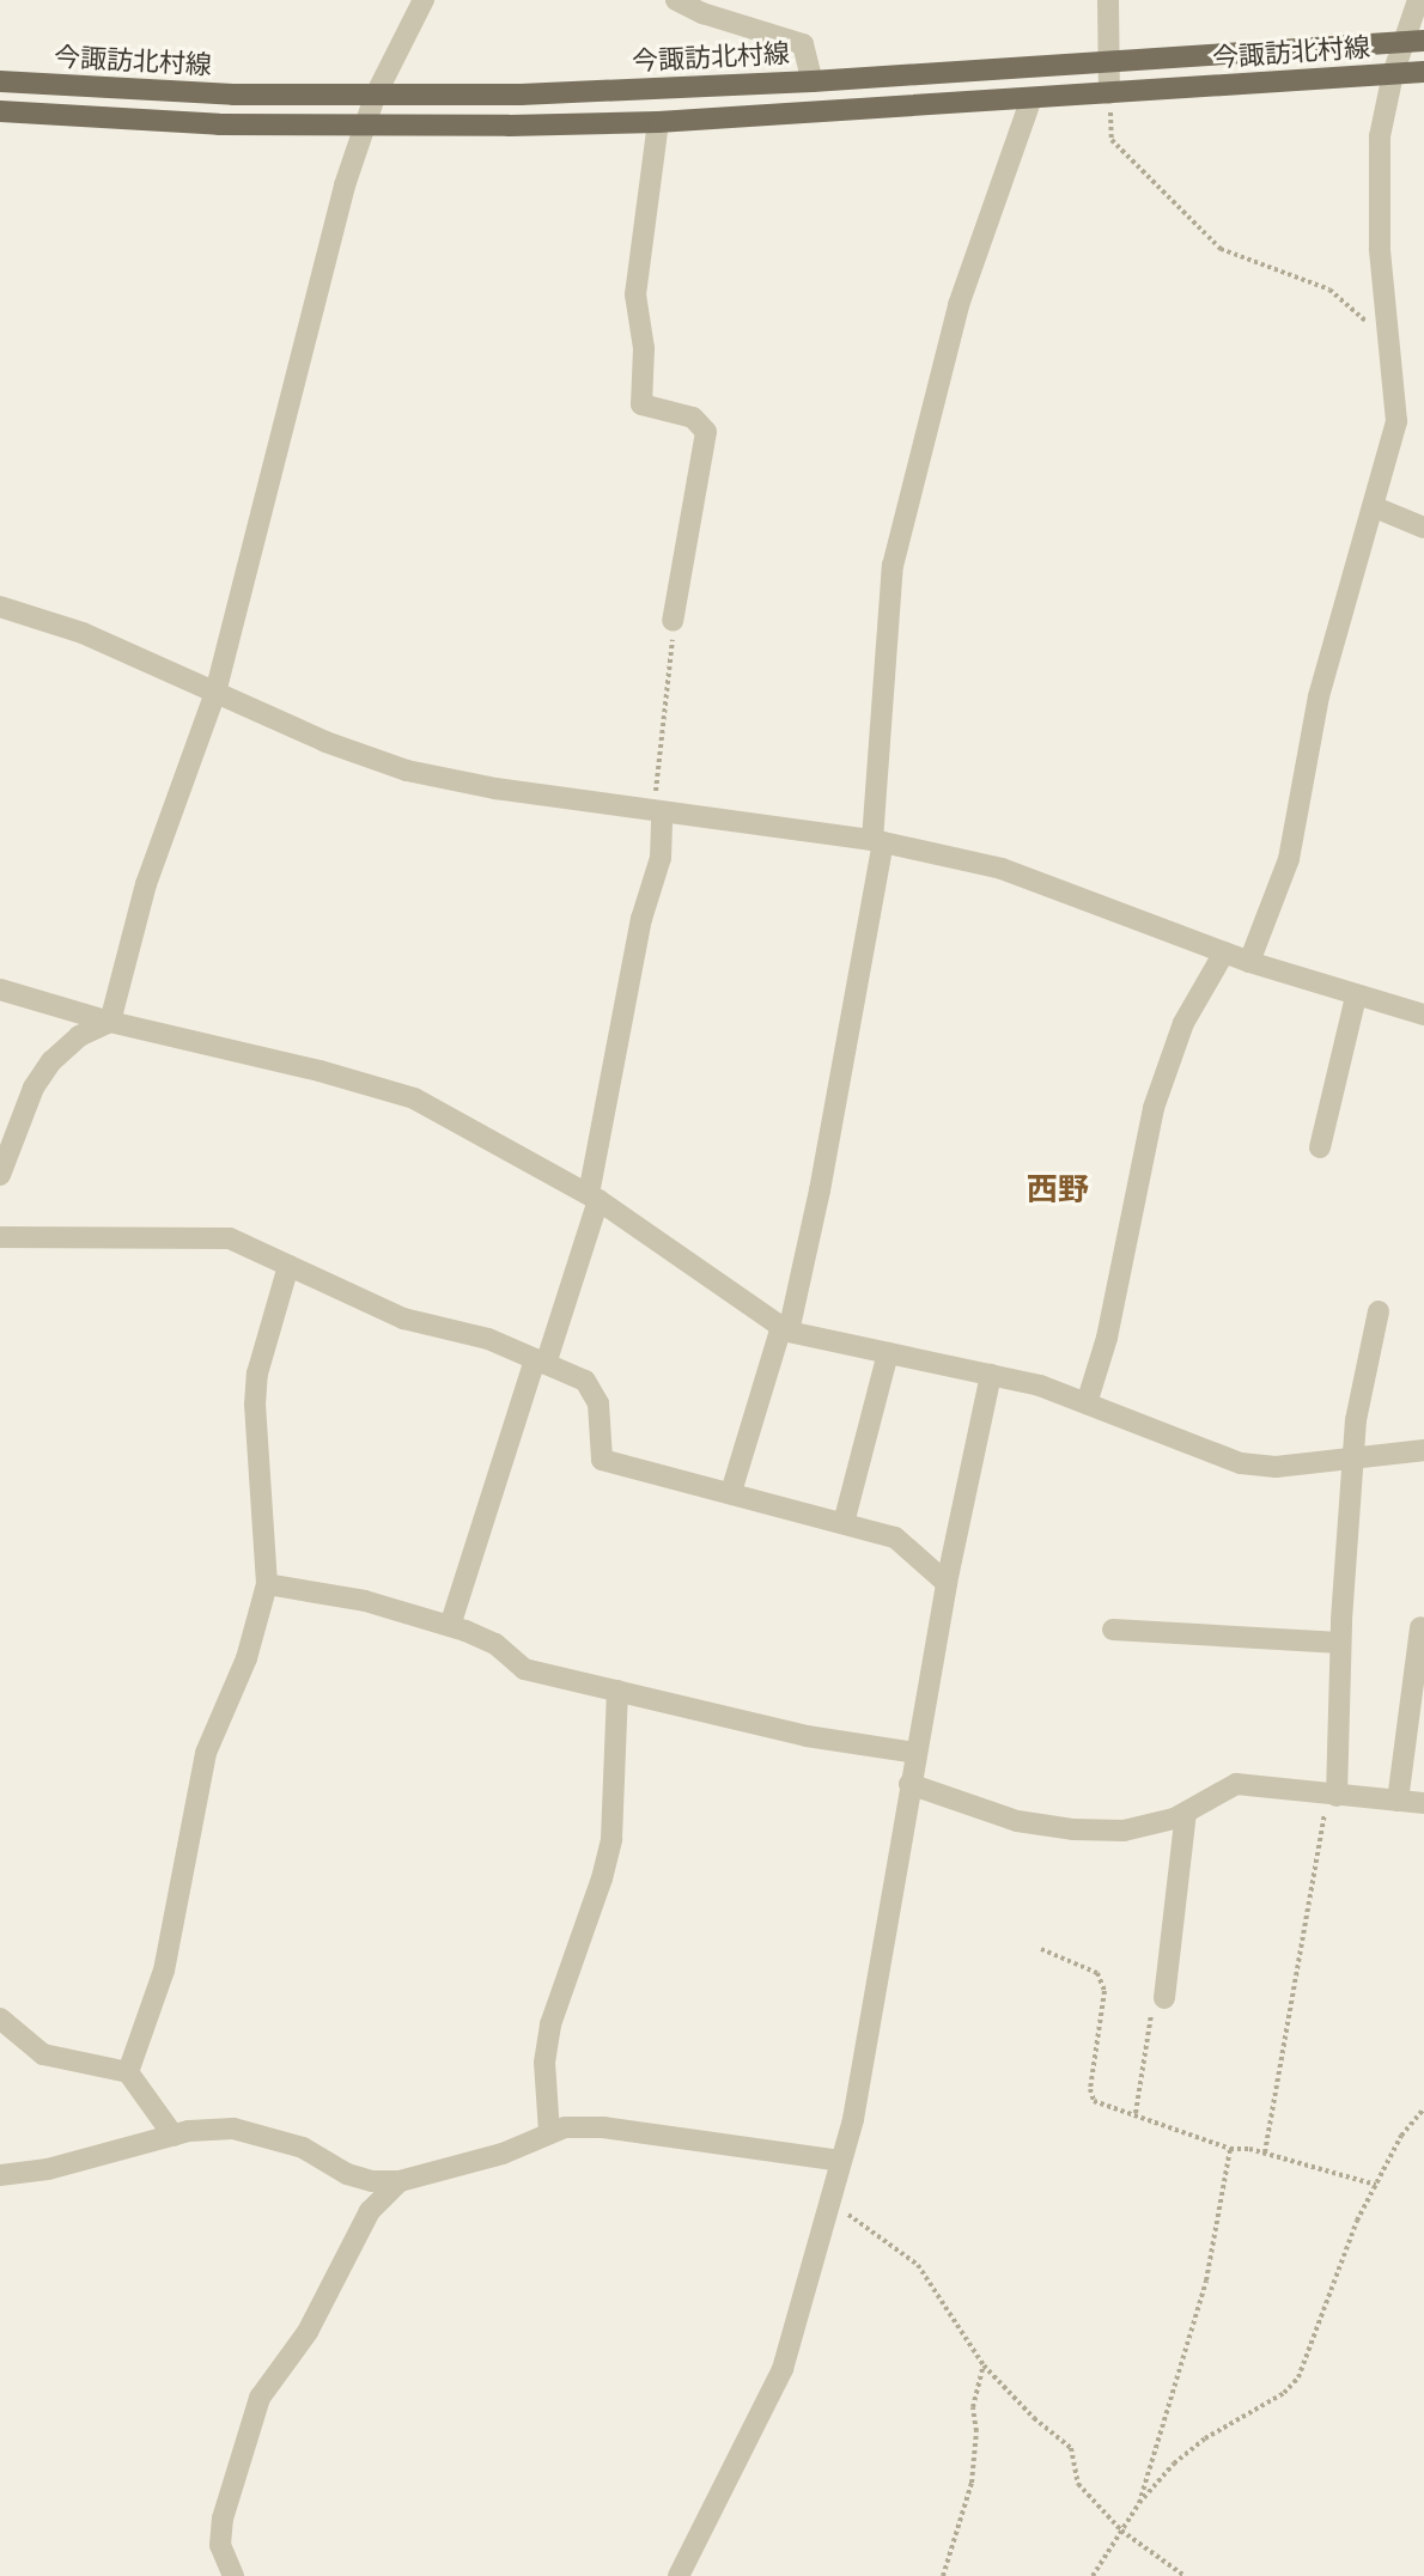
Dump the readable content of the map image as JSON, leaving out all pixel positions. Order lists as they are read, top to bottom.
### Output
{
  "streets": {
    "main road": ["今諏訪北村線"]
  },
  "districts": ["西野"]
}
